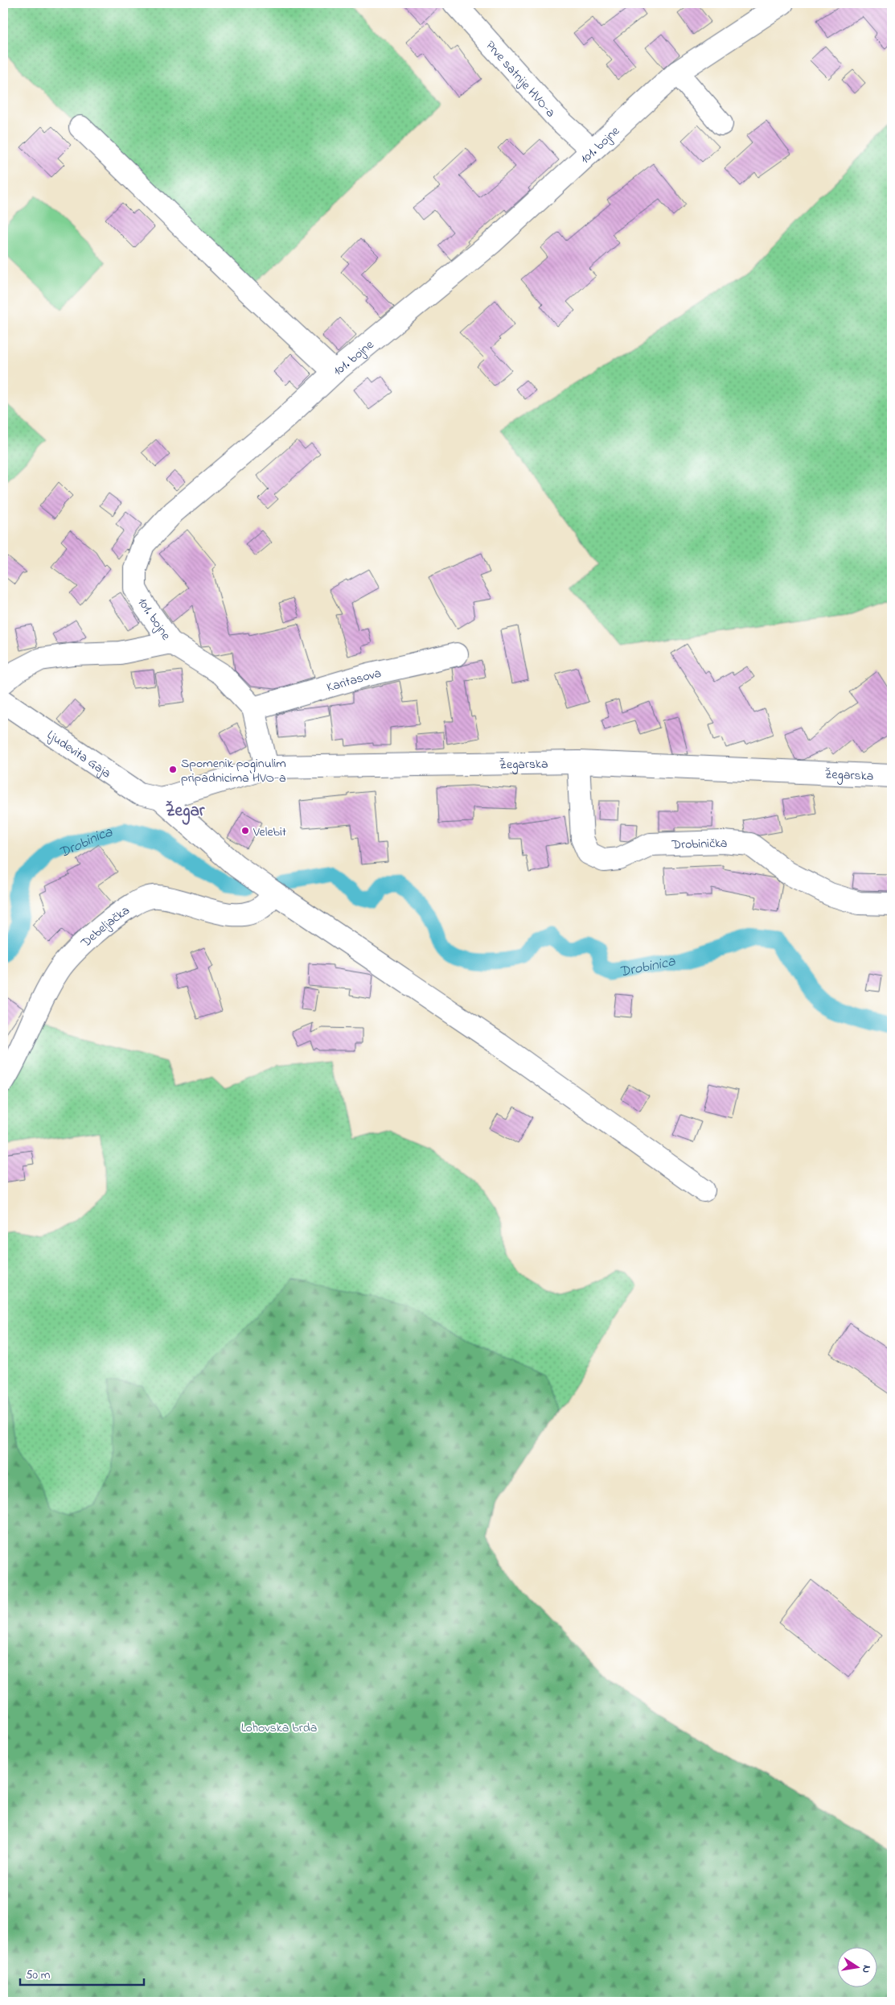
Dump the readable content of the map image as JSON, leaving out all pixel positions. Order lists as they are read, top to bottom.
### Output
{
  "streets": {
    "street": [
      "Prve satnije HVO-a",
      "101. bojne",
      "Karitasova",
      "Ljudevita Gaja",
      "Žegarska",
      "Drobinička",
      "Debeljačka"
    ]
  },
  "crossings": [
    ["Prve satnije HVO-a", "101. bojne"],
    ["101. bojne", "Karitasova"],
    ["101. bojne", "Žegarska"],
    ["Ljudevita Gaja", "Žegarska"],
    ["Žegarska", "Drobinička"]
  ],
  "districts": ["Žegar"],
  "water": ["Drobinica"],
  "parks": ["Lohovska brda"],
  "places": ["Spomenik poginulim pripadnicima HVO-a", "Velebit"],
  "scale_bar": "50 m",
  "north": "right"
}
